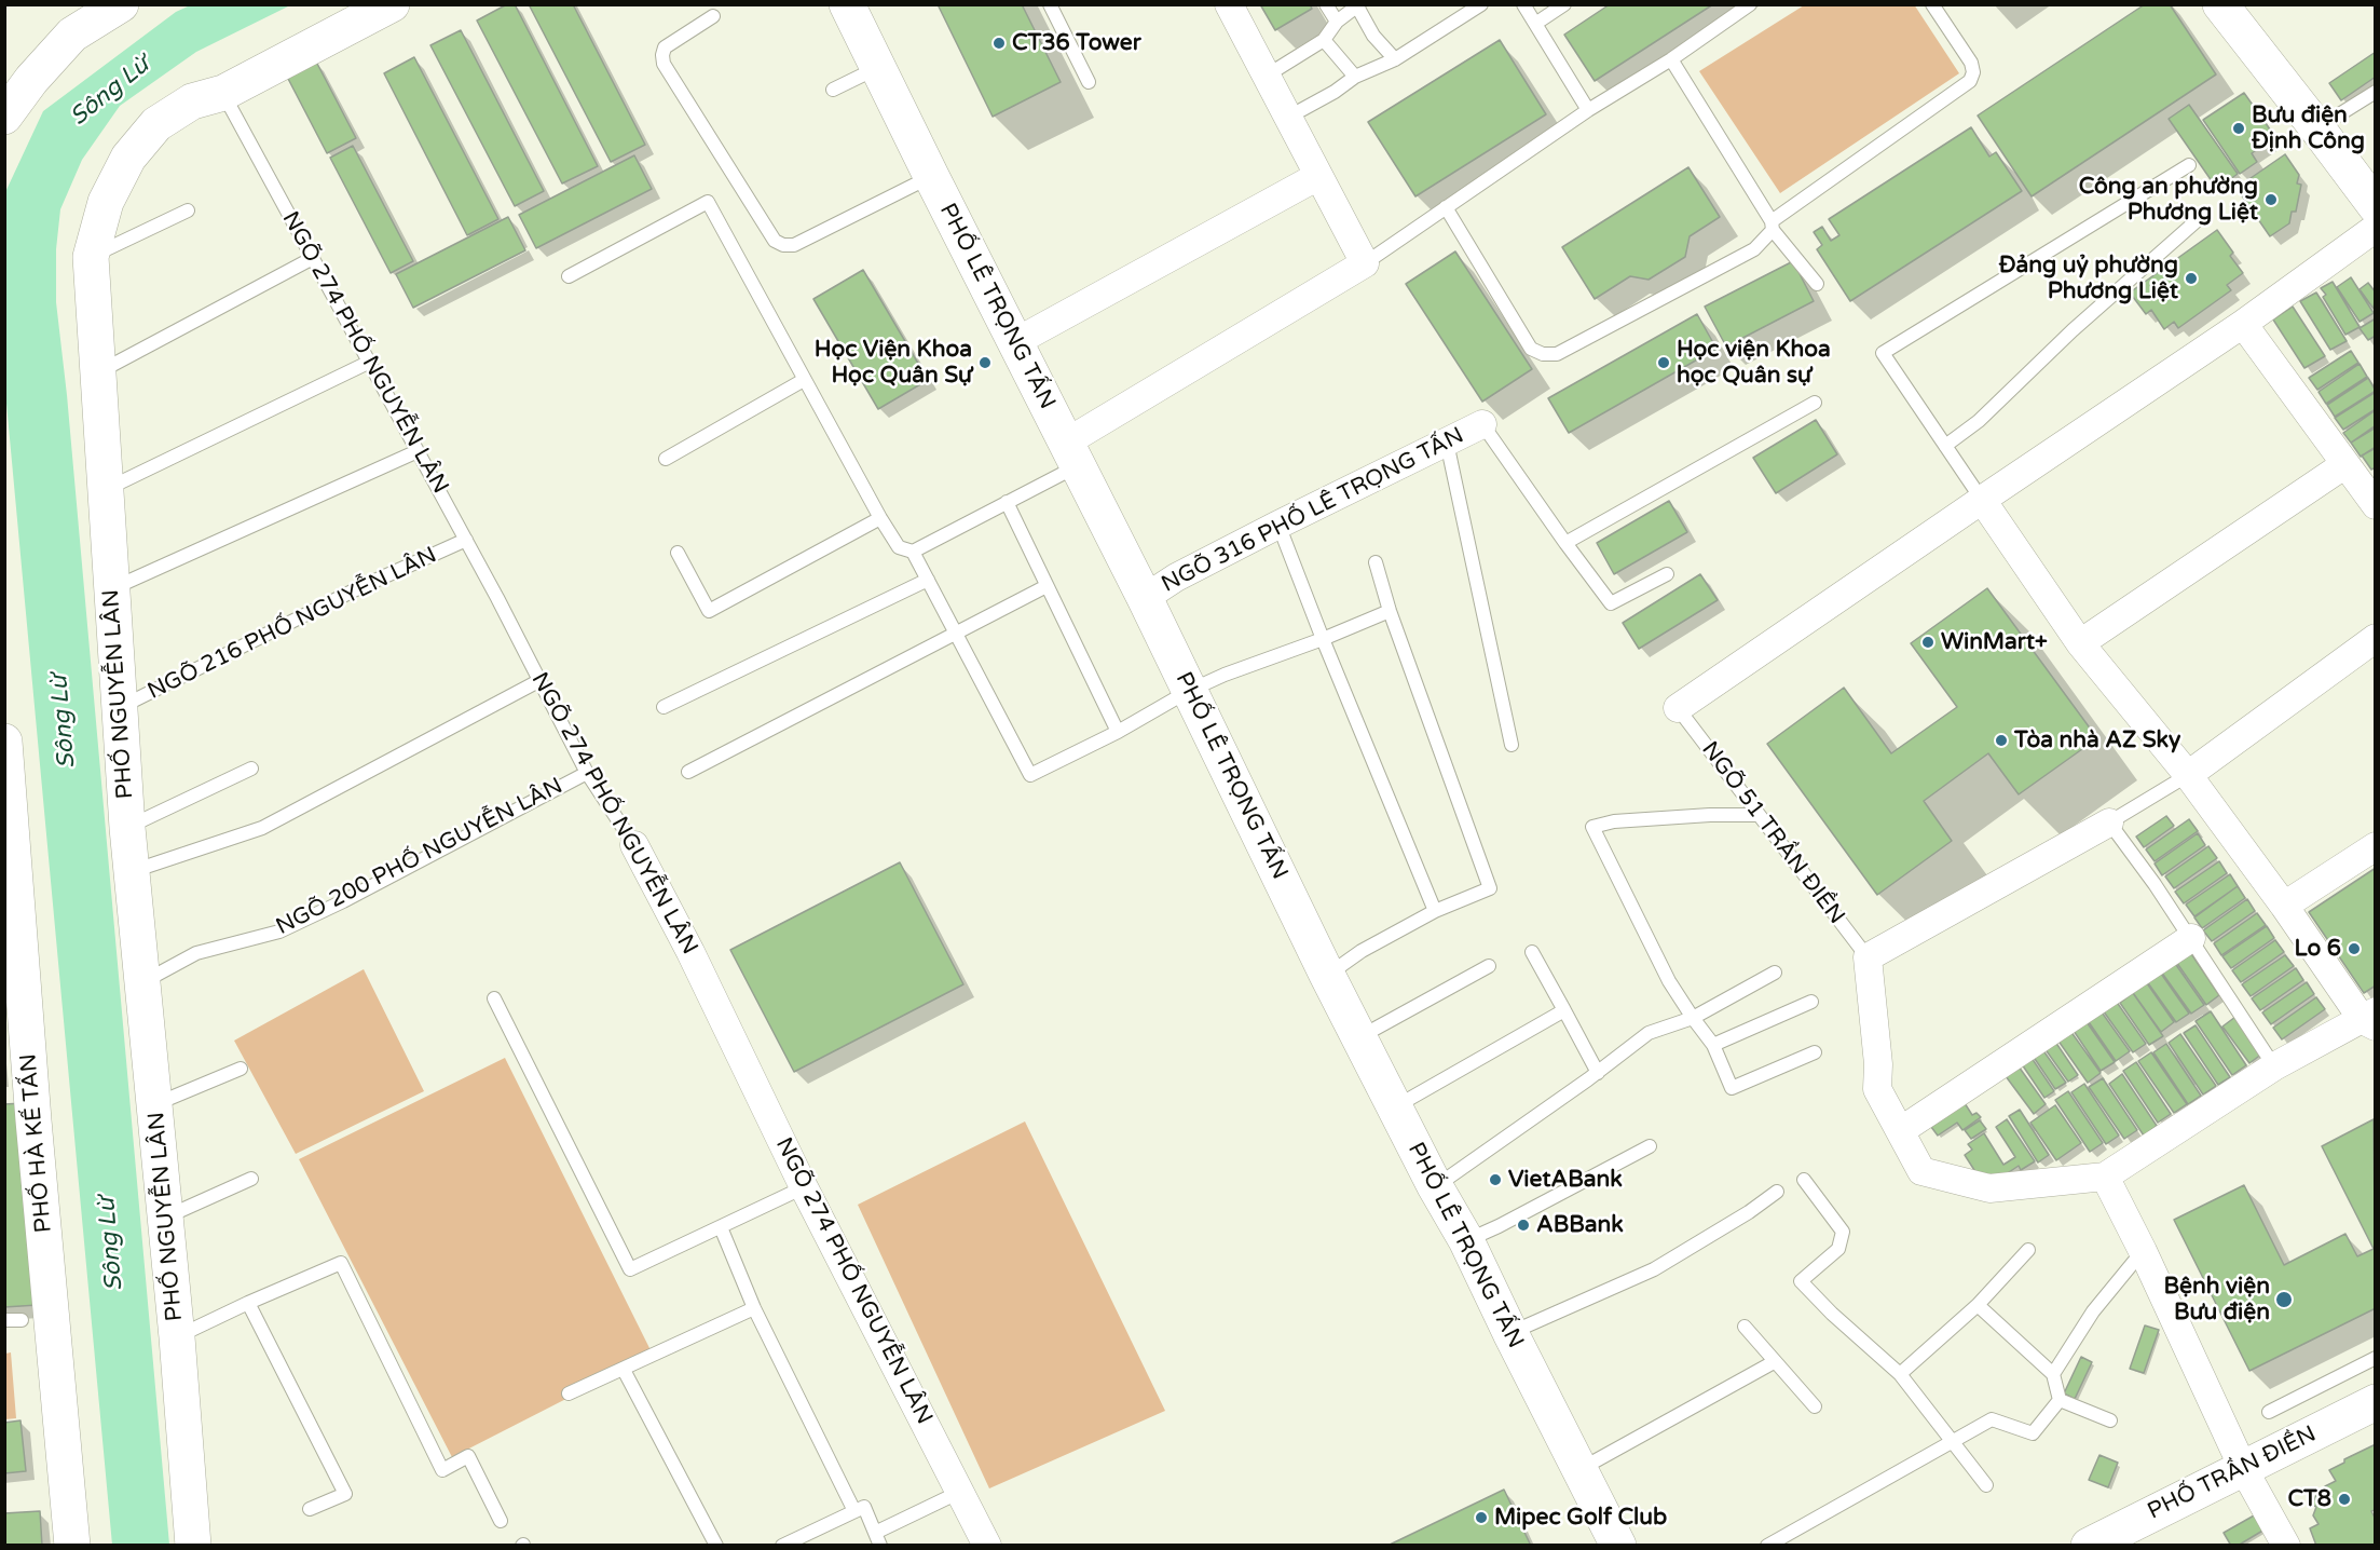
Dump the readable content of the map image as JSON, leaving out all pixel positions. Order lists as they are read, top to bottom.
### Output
{
  "streets": {
    "street": [
      "PHỐ LÊ TRỌNG TẤN",
      "NGÕ 274 PHỐ NGUYỄN LÂN",
      "NGÕ 316 PHỐ LÊ TRỌNG TẤN",
      "PHỐ NGUYỄN LÂN",
      "PHỐ HÀ KẾ TẤN",
      "PHỐ TRẦN ĐIỀN"
    ],
    "lane": ["NGÕ 216 PHỐ NGUYỄN LÂN", "NGÕ 51 TRẦN ĐIỀN", "NGÕ 200 PHỐ NGUYỄN LÂN"]
  },
  "crossings": [
    ["PHỐ LÊ TRỌNG TẤN", "NGÕ 316 PHỐ LÊ TRỌNG TẤN"],
    ["NGÕ 274 PHỐ NGUYỄN LÂN", "NGÕ 216 PHỐ NGUYỄN LÂN"],
    ["NGÕ 274 PHỐ NGUYỄN LÂN", "PHỐ NGUYỄN LÂN"],
    ["NGÕ 274 PHỐ NGUYỄN LÂN", "NGÕ 200 PHỐ NGUYỄN LÂN"],
    ["NGÕ 216 PHỐ NGUYỄN LÂN", "PHỐ NGUYỄN LÂN"],
    ["PHỐ NGUYỄN LÂN", "NGÕ 200 PHỐ NGUYỄN LÂN"]
  ],
  "water": ["Sông Lừ"],
  "places": [
    "CT36 Tower",
    "Bưu điện Định Công",
    "Công an phường Phương Liệt",
    "Đảng uỷ phường Phương Liệt",
    "Học Viện Khoa Học Quân Sự",
    "Học viện Khoa học Quân sự",
    "WinMart+",
    "Tòa nhà AZ Sky",
    "Lo 6",
    "VietABank",
    "ABBank",
    "Bệnh viện Bưu điện",
    "CT8",
    "Mipec Golf Club"
  ]
}
